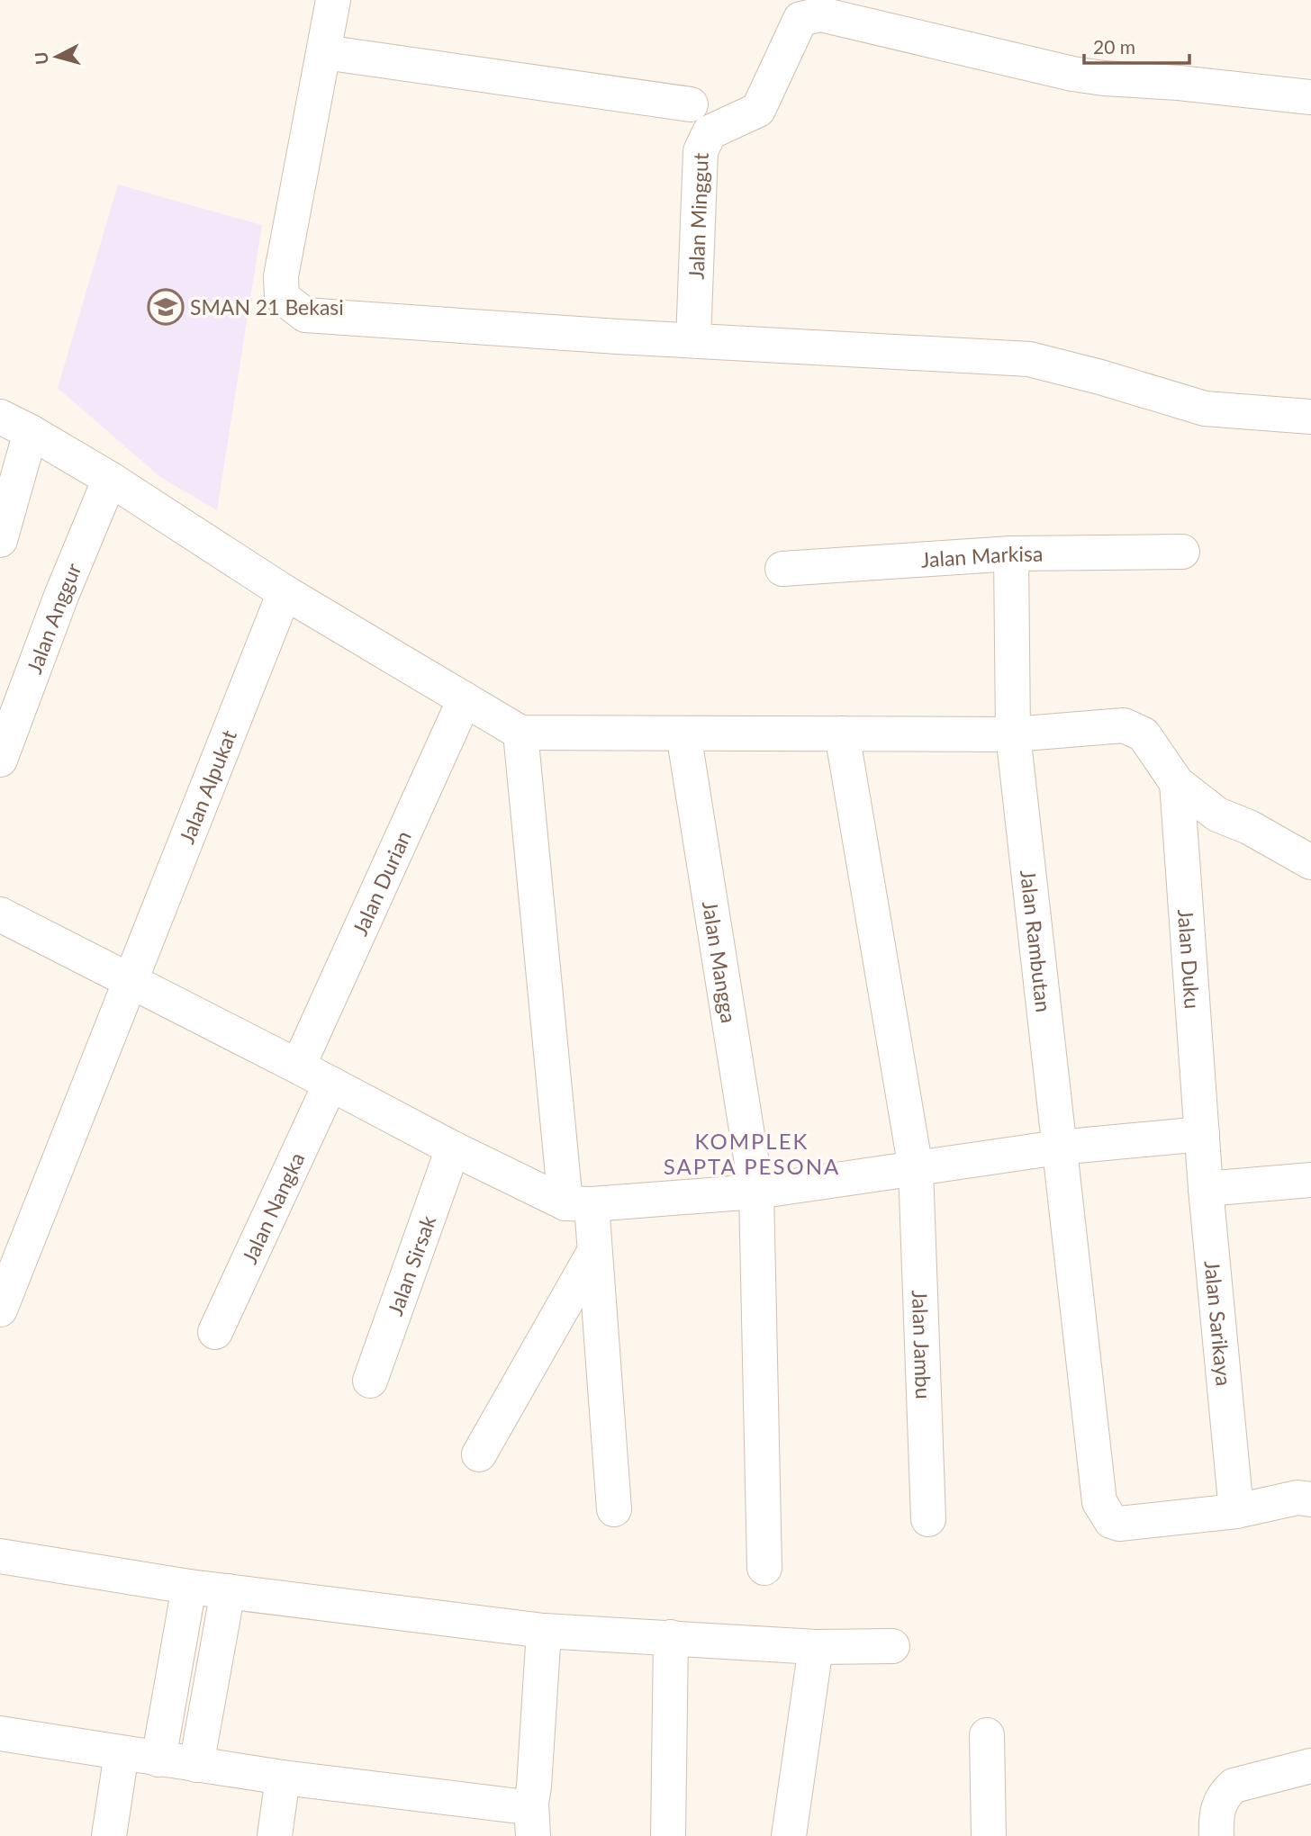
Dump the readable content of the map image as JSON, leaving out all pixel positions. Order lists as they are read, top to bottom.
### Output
{
  "streets": {
    "street": [
      "Jalan Minggut",
      "Jalan Markisa",
      "Jalan Anggur",
      "Jalan Alpukat",
      "Jalan Durian",
      "Jalan Rambutan",
      "Jalan Duku",
      "Jalan Mangga",
      "Jalan Nangka",
      "Jalan Sirsak",
      "Jalan Sarikaya",
      "Jalan Jambu"
    ]
  },
  "crossings": [
    ["Jalan Markisa", "Jalan Rambutan"],
    ["Jalan Rambutan", "Jalan Sarikaya"],
    ["Jalan Duku", "Jalan Sarikaya"]
  ],
  "districts": ["KOMPLEK SAPTA PESONA"],
  "places": {
    "school or university": ["SMAN 21 Bekasi"]
  },
  "scale_bar": "20 m",
  "north": "left"
}
